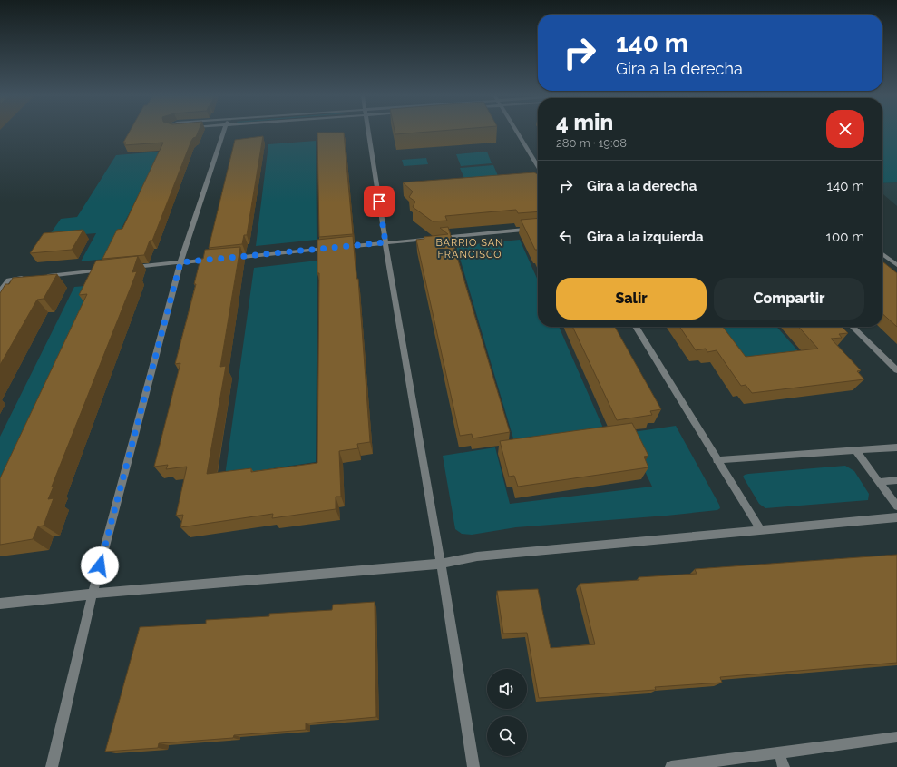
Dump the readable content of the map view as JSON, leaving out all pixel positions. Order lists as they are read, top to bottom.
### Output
{
  "districts": ["BARRIO SAN FRANCISCO"],
  "page": {
    "turn": ["140 m", "Gira a la derecha"],
    "heading": ["4 min", "280 m · 19:08"],
    "list": [
      {
        "name": "Gira a la derecha",
        "value": "140 m"
      },
      {
        "name": "Gira a la izquierda",
        "value": "100 m"
      }
    ],
    "buttons": ["Salir", "Compartir"]
  }
}
